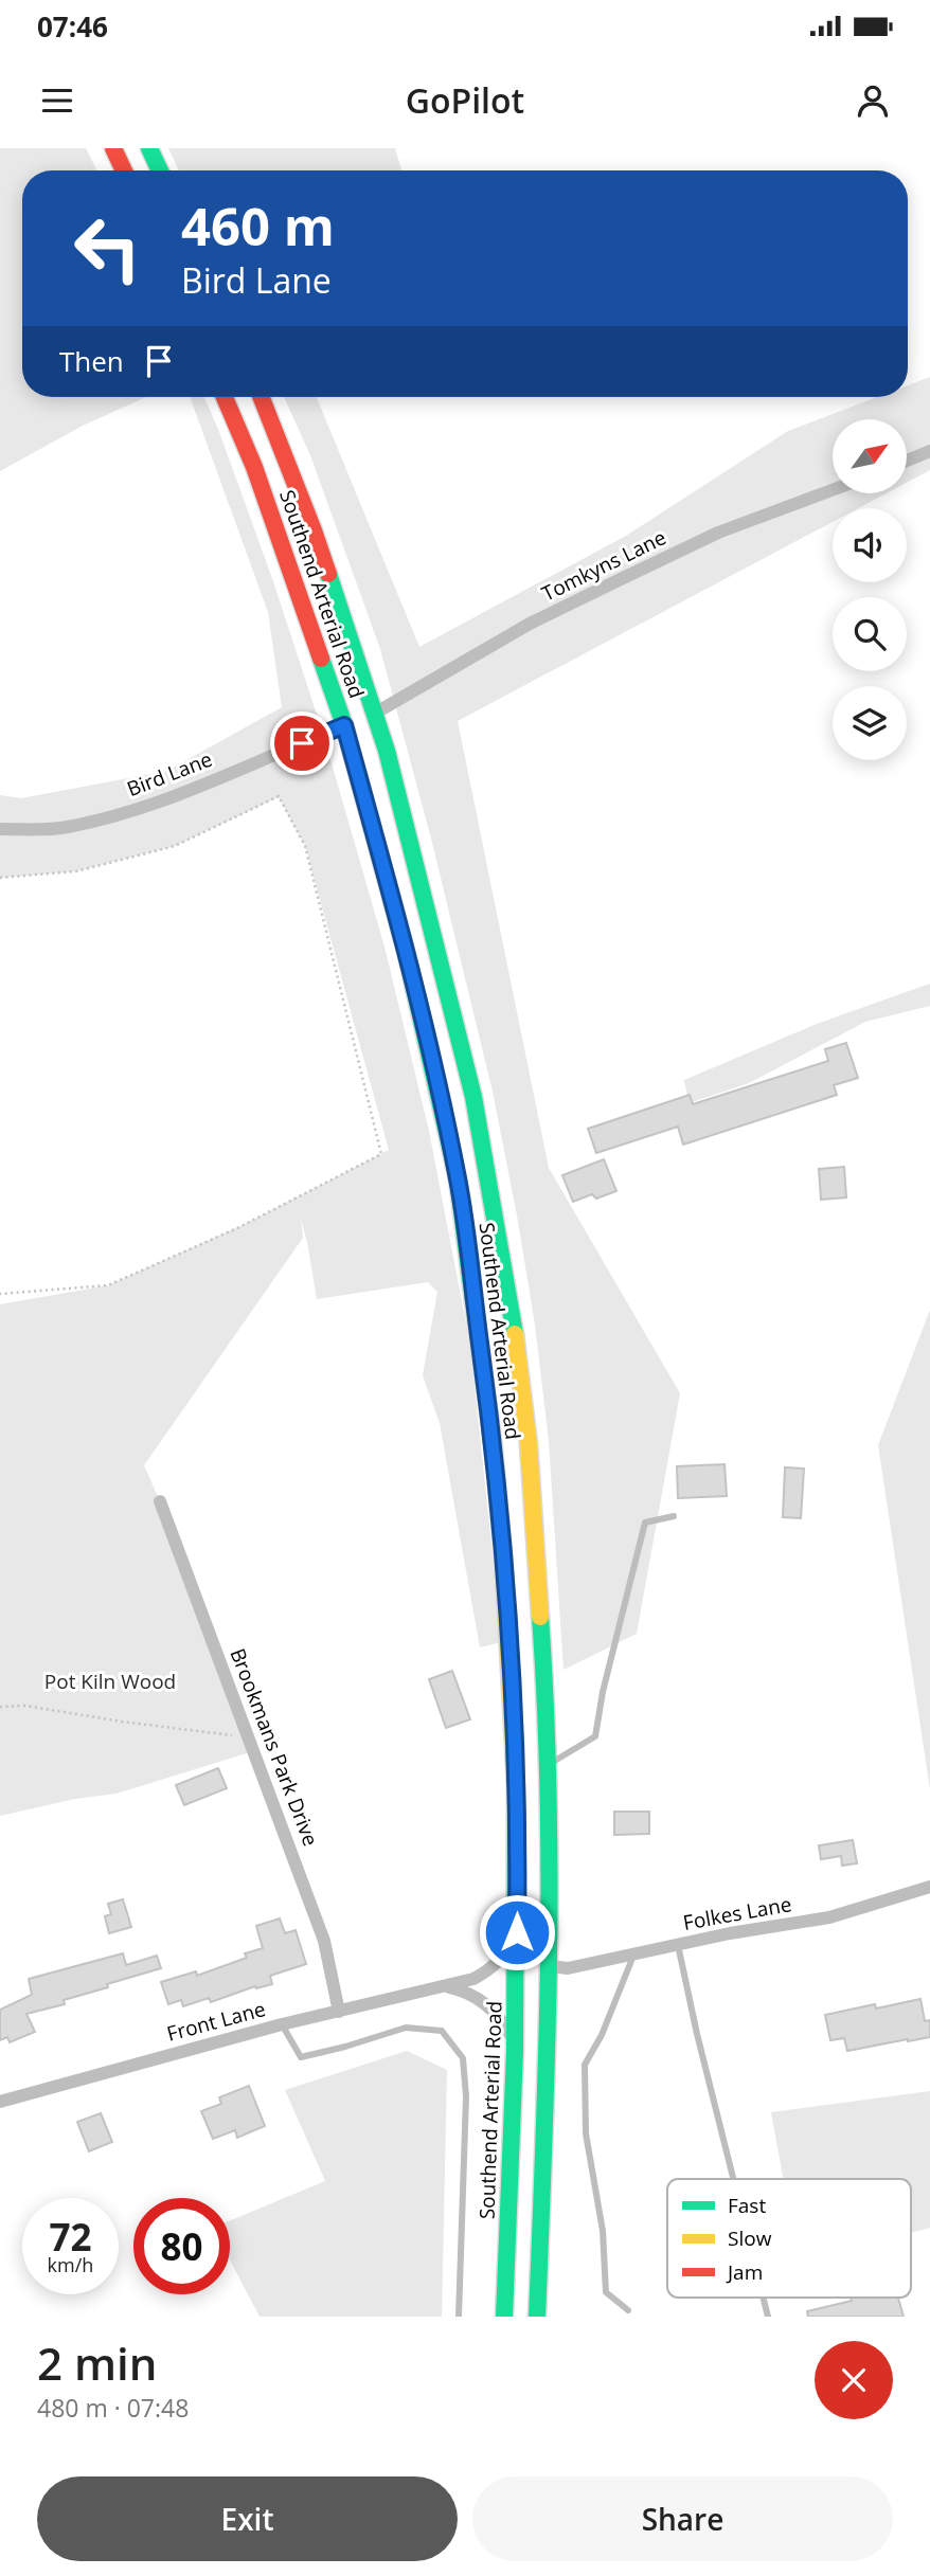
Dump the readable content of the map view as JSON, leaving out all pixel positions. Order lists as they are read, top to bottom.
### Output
{
  "streets": {
    "highway": ["Southend Arterial Road"],
    "street": [
      "Tomkyns Lane",
      "Bird Lane",
      "Brookmans Park Drive",
      "Folkes Lane",
      "Front Lane"
    ]
  },
  "crossings": [
    ["Tomkyns Lane", "Southend Arterial Road"],
    ["Southend Arterial Road", "Bird Lane"],
    ["Southend Arterial Road", "Folkes Lane"],
    ["Southend Arterial Road", "Front Lane"],
    ["Brookmans Park Drive", "Front Lane"]
  ],
  "parks": ["Pot Kiln Wood"],
  "legend": ["Fast", "Slow", "Jam"],
  "north": "top right",
  "page": {
    "status": "07:46",
    "header": "GoPilot",
    "turn": ["460 m", "Bird Lane"],
    "then": "Then",
    "speed": "72 km/h",
    "limit": "80",
    "heading": ["2 min", "480 m · 07:48"],
    "buttons": ["Exit", "Share"]
  }
}
